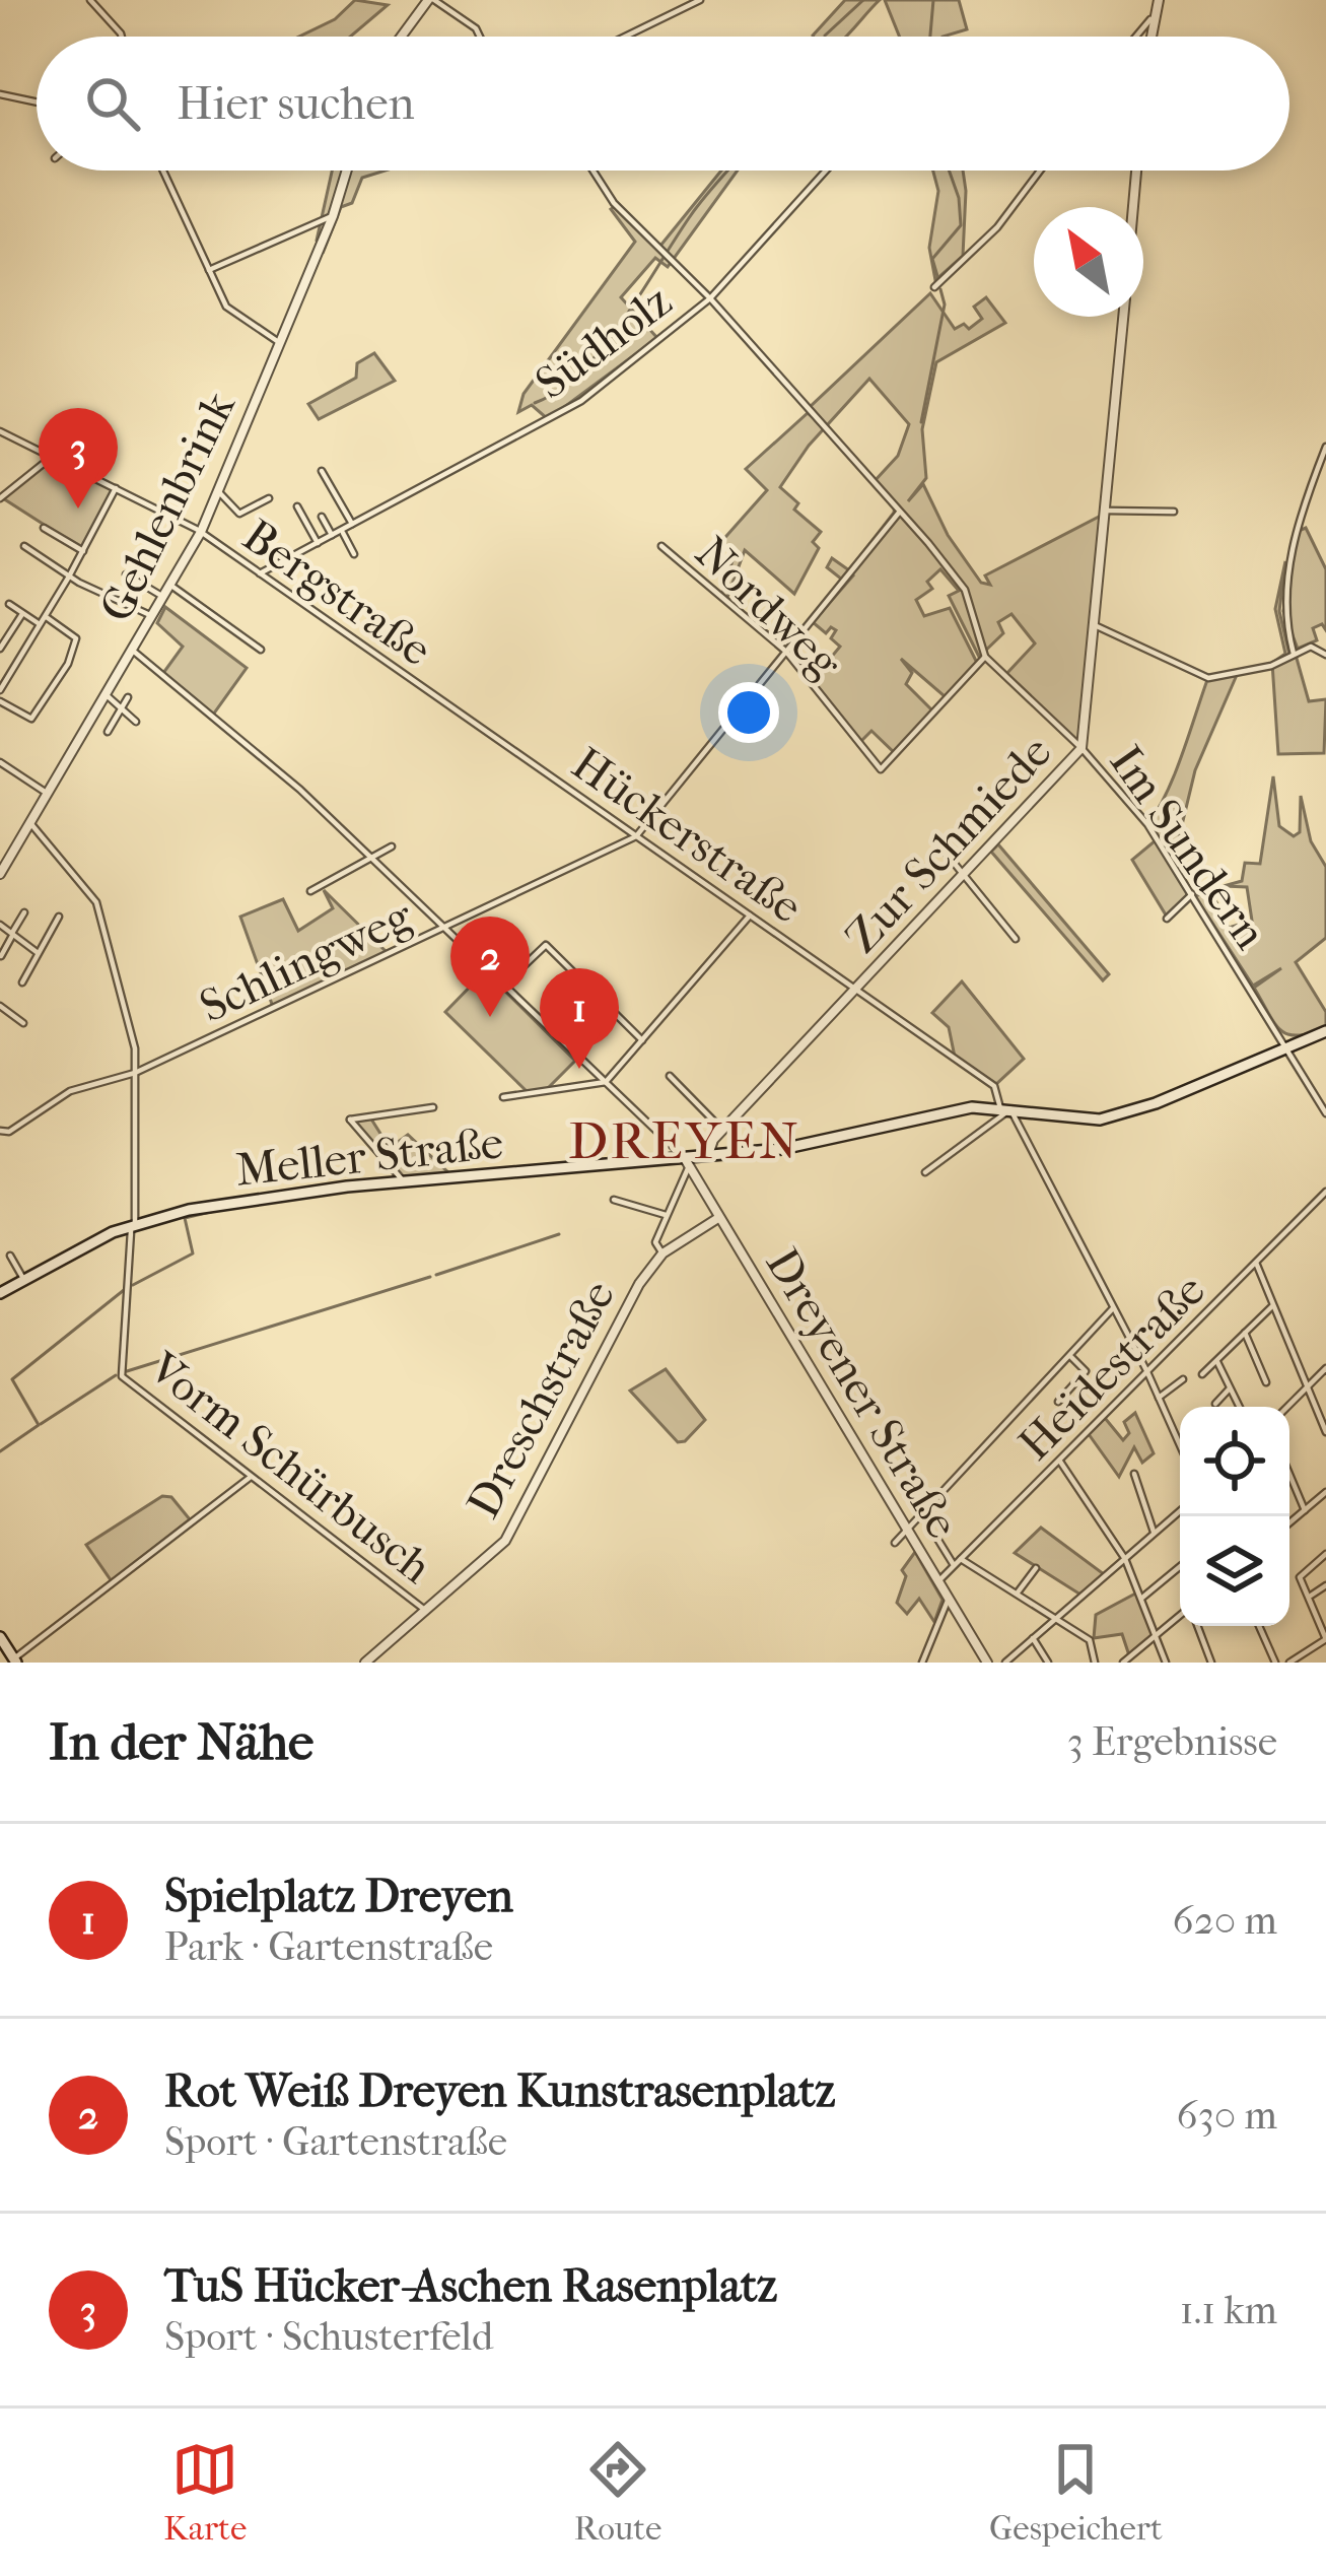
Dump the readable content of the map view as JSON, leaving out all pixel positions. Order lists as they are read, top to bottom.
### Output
{
  "streets": {
    "main road": ["Meller Straße"],
    "street": [
      "Südholz",
      "Gehlenbrink",
      "Bergstraße",
      "Nordweg",
      "Hückerstraße",
      "Zur Schmiede",
      "Im Sundern",
      "Schlingweg",
      "Heidestraße",
      "Dreyener Straße",
      "Dreschstraße",
      "Vorm Schürbusch"
    ]
  },
  "crossings": [
    ["Südholz", "Bergstraße"],
    ["Südholz", "Im Sundern"],
    ["Gehlenbrink", "Bergstraße"],
    ["Bergstraße", "Hückerstraße"],
    ["Nordweg", "Im Sundern"],
    ["Hückerstraße", "Zur Schmiede"],
    ["Hückerstraße", "Schlingweg"],
    ["Hückerstraße", "Meller Straße"],
    ["Hückerstraße", "Heidestraße"],
    ["Zur Schmiede", "Im Sundern"],
    ["Zur Schmiede", "Meller Straße"],
    ["Im Sundern", "Meller Straße"],
    ["Meller Straße", "Dreyener Straße"],
    ["Meller Straße", "Vorm Schürbusch"],
    ["Heidestraße", "Dreyener Straße"],
    ["Dreyener Straße", "Dreschstraße"],
    ["Dreschstraße", "Vorm Schürbusch"]
  ],
  "districts": ["DREYEN"],
  "north": "top left",
  "page": {
    "search": "Hier suchen",
    "pins": ["3", "2", "1"],
    "heading": ["In der Nähe", "3 Ergebnisse"],
    "list": [
      {
        "mark": "1",
        "name": "Spielplatz Dreyen",
        "note": "Park · Gartenstraße",
        "value": "620 m"
      },
      {
        "mark": "2",
        "name": "Rot Weiß Dreyen Kunstrasenplatz",
        "note": "Sport · Gartenstraße",
        "value": "630 m"
      },
      {
        "mark": "3",
        "name": "TuS Hücker-Aschen Rasenplatz",
        "note": "Sport · Schusterfeld",
        "value": "1.1 km"
      }
    ],
    "nav": ["Karte", "Route", "Gespeichert"]
  }
}
